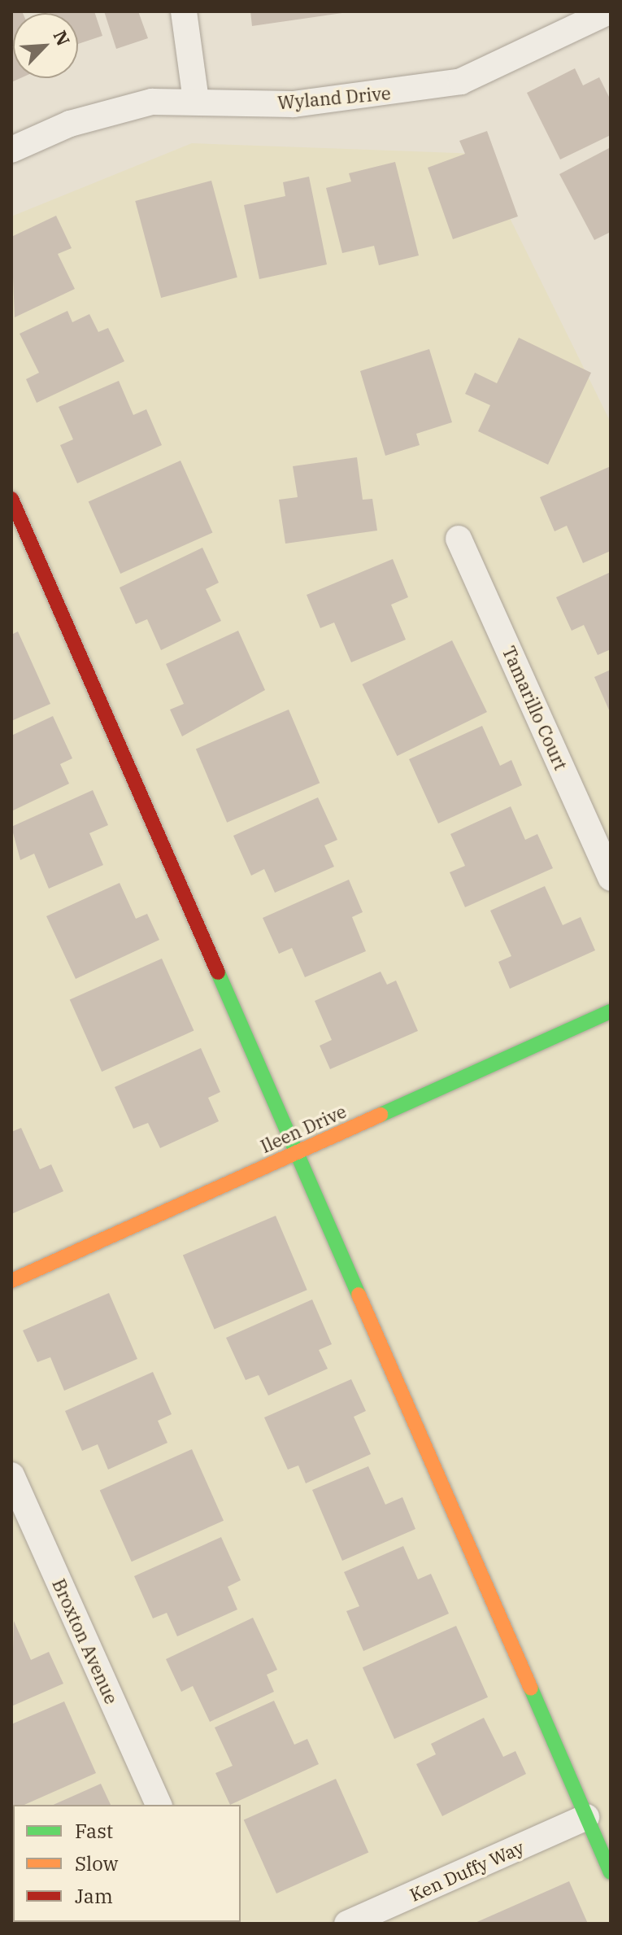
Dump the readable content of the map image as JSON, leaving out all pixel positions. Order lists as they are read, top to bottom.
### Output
{
  "streets": {
    "street": [
      "Wyland Drive",
      "Tamarillo Court",
      "Ileen Drive",
      "Broxton Avenue",
      "Ken Duffy Way"
    ]
  },
  "legend": ["Fast", "Slow", "Jam"],
  "north": "top right"
}
